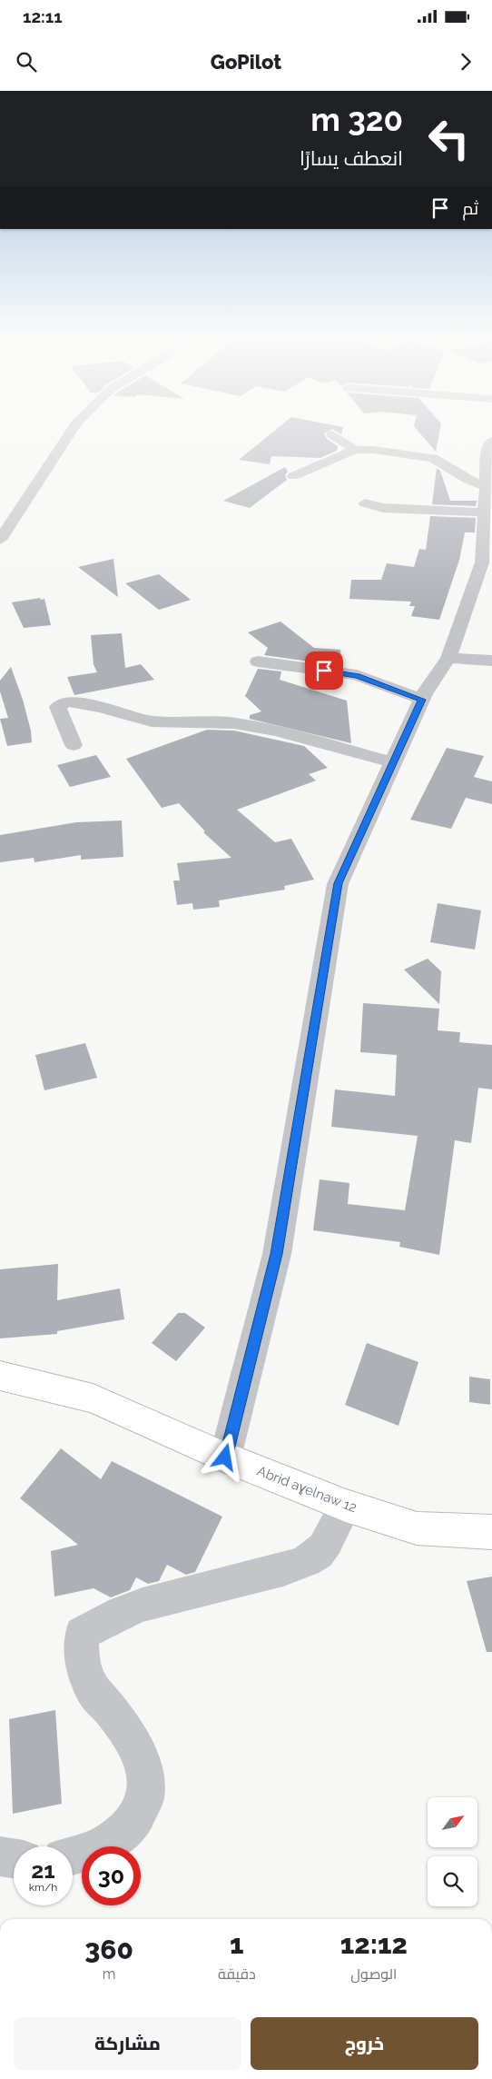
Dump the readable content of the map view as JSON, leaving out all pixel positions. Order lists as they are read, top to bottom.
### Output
{
  "streets": {
    "main road": ["Abrid aɣelnaw 12"]
  },
  "north": "top right",
  "page": {
    "status": "12:11",
    "header": "GoPilot",
    "turn": ["320 m", "انعطف يسارًا"],
    "then": "ثم",
    "speed": "21 km/h",
    "limit": "30",
    "eta": [
      "12:12",
      "الوصول",
      "1",
      "دقيقة",
      "360",
      "m"
    ],
    "buttons": ["خروج", "مشاركة"]
  }
}
